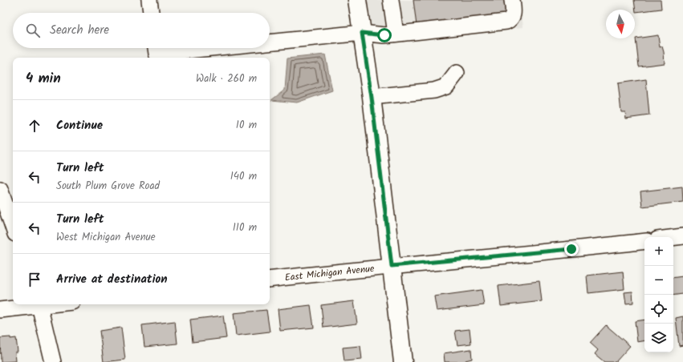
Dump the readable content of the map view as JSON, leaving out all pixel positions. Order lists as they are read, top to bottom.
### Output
{
  "streets": {
    "street": ["East Michigan Avenue"]
  },
  "north": "bottom",
  "page": {
    "search": "Search here",
    "heading": ["4 min", "Walk · 260 m"],
    "list": [
      ["Continue", "10 m"],
      ["Turn left", "South Plum Grove Road", "140 m"],
      ["Turn left", "West Michigan Avenue", "110 m"],
      "Arrive at destination"
    ],
    "map_buttons": ["+", "−"]
  }
}
